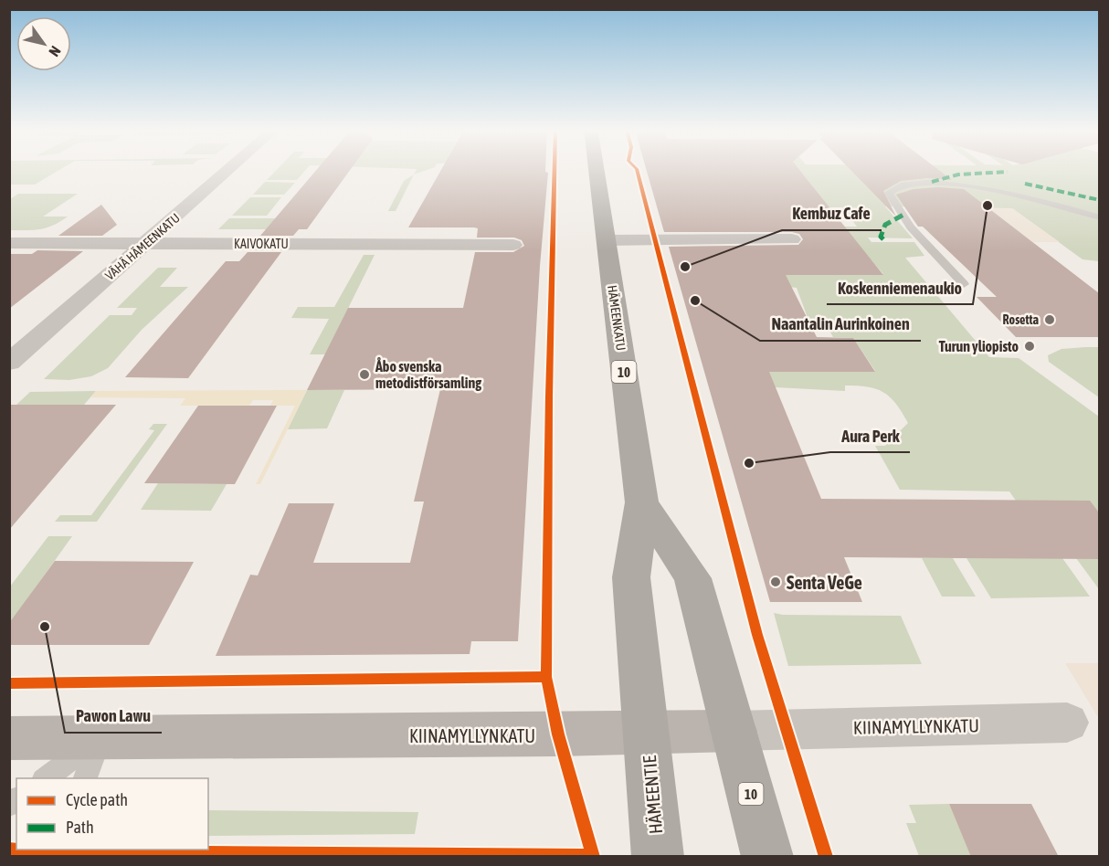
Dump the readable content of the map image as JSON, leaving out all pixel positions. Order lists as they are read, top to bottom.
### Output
{
  "streets": {
    "highway": ["HÄMEENKATU", "10", "HÄMEENTIE"],
    "street": ["KAIVOKATU", "VÄHÄ HÄMEENKATU", "KIINAMYLLYNKATU"]
  },
  "crossings": [
    ["KAIVOKATU", "VÄHÄ HÄMEENKATU"],
    ["HÄMEENKATU", "10"],
    ["HÄMEENKATU", "KIINAMYLLYNKATU"],
    ["HÄMEENKATU", "HÄMEENTIE"],
    ["10", "KIINAMYLLYNKATU"],
    ["KIINAMYLLYNKATU", "HÄMEENTIE"]
  ],
  "places": [
    "Koskenniemenaukio",
    "Kembuz Cafe",
    "Naantalin Aurinkoinen",
    "Rosetta",
    "Turun yliopisto",
    "Åbo svenska metodistförsamling",
    "Aura Perk",
    "Senta VeGe",
    "Pawon Lawu"
  ],
  "legend": ["Cycle path", "Path"],
  "north": "bottom right"
}
